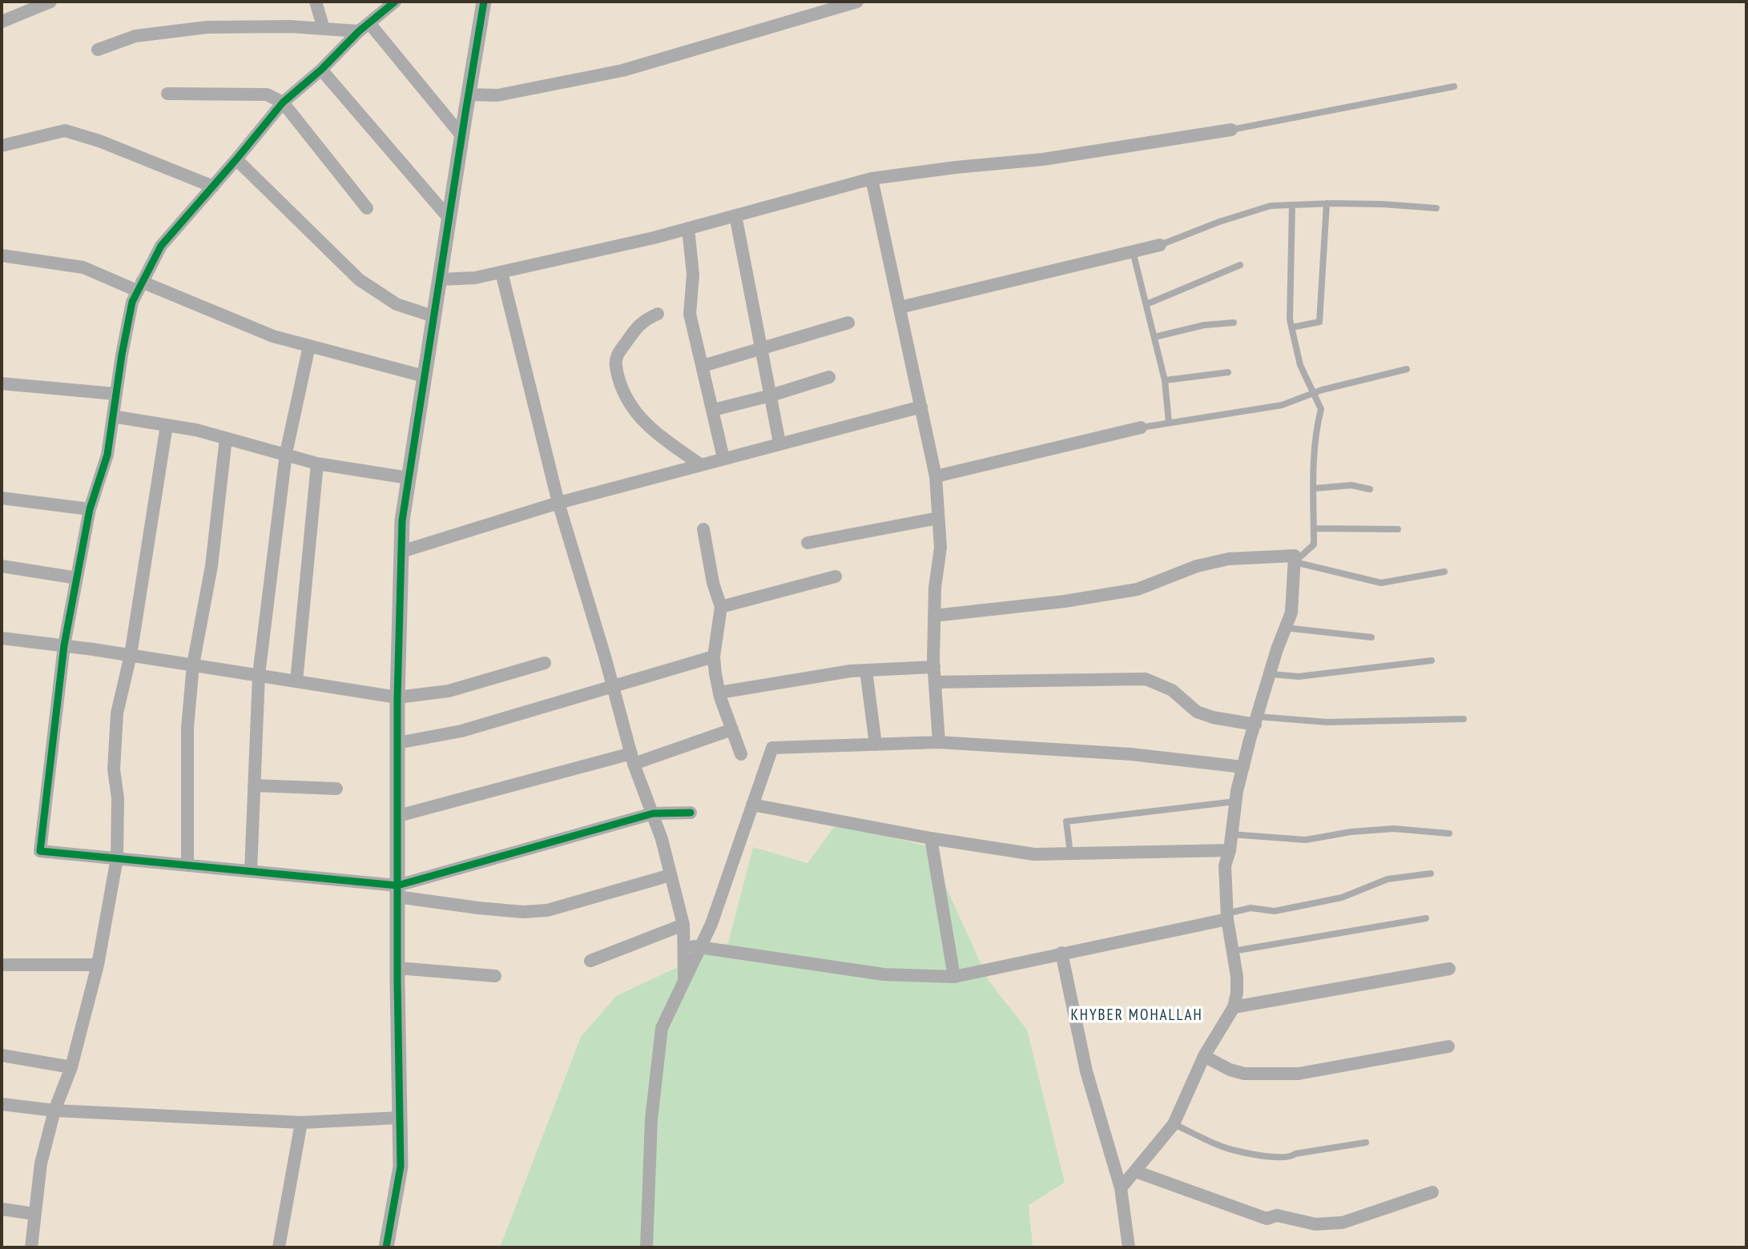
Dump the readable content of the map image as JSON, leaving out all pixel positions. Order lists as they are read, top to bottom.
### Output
{
  "districts": ["KHYBER MOHALLAH"]
}
